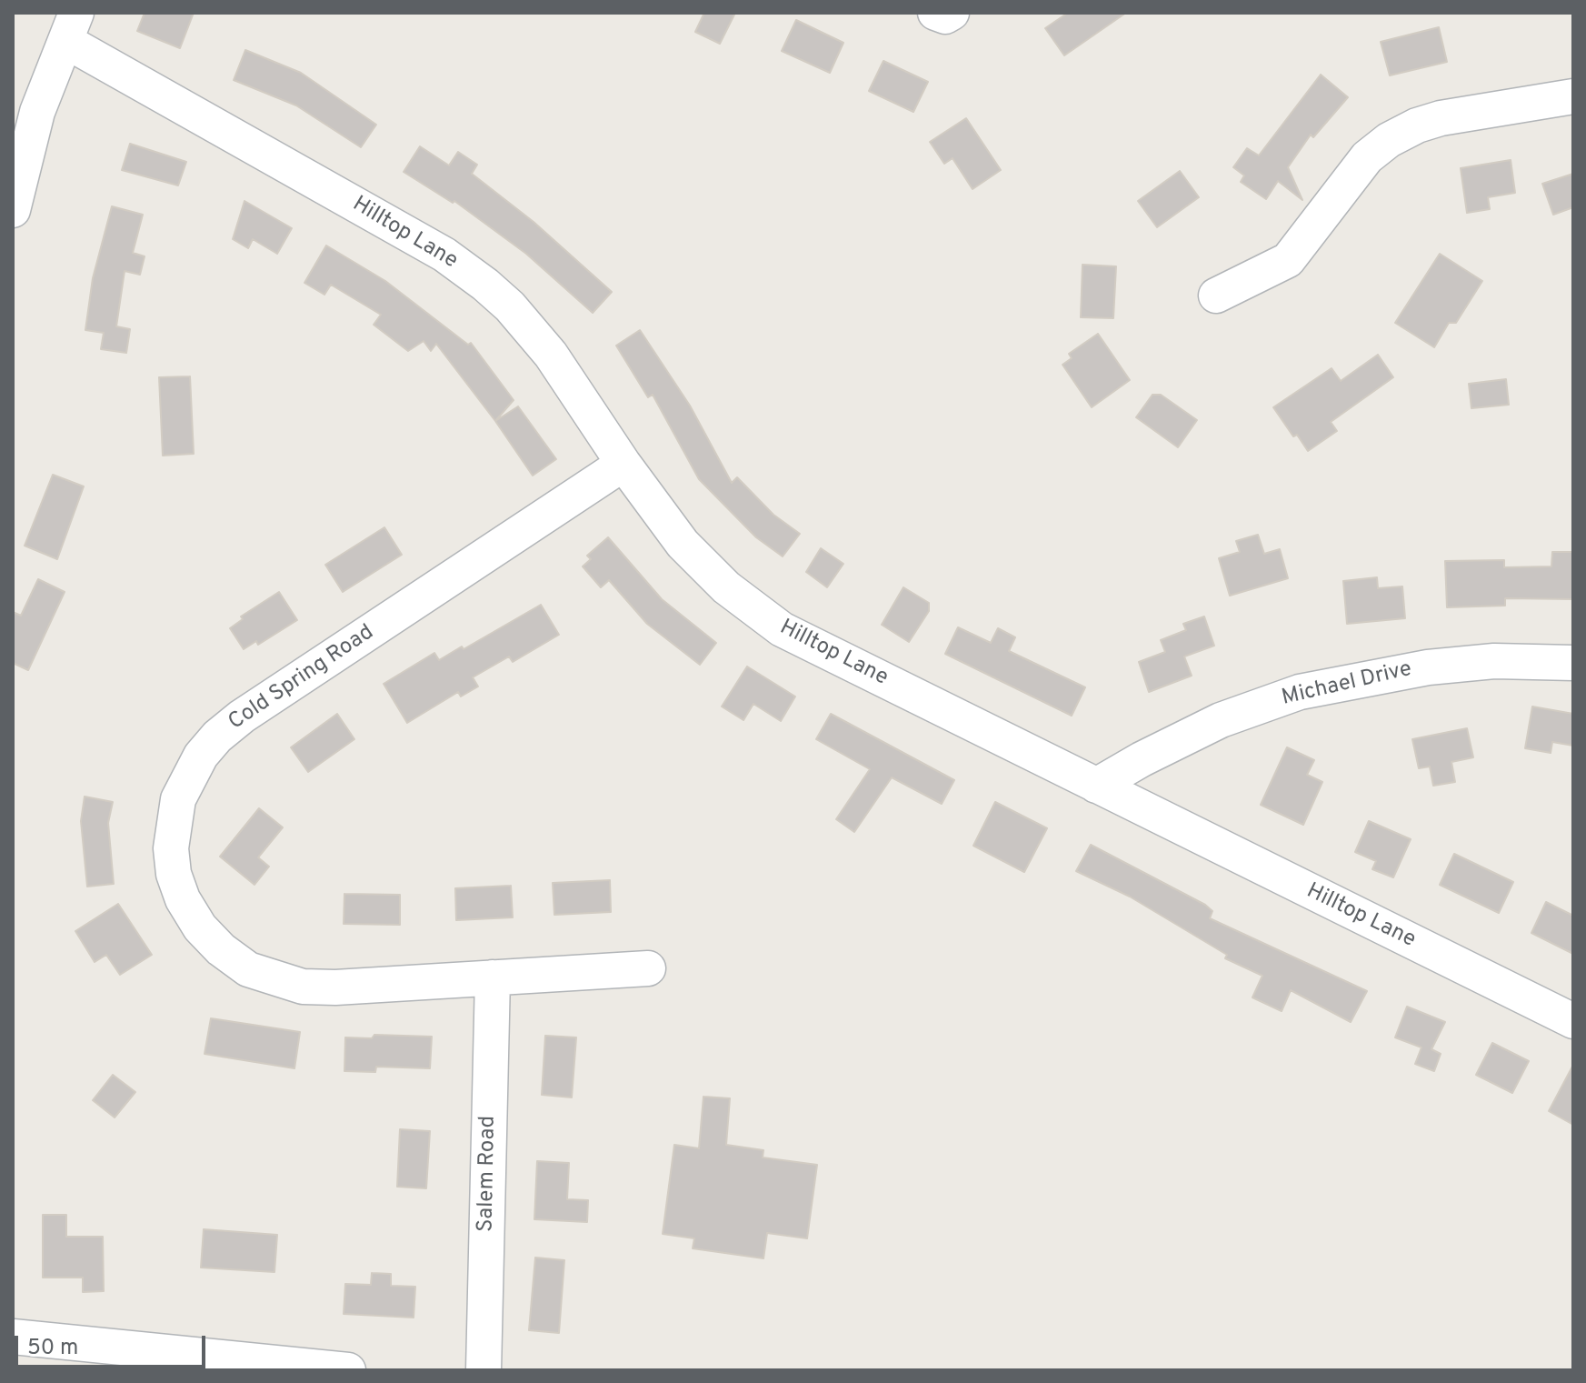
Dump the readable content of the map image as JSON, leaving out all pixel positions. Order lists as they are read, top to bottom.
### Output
{
  "streets": {
    "street": [
      "Hilltop Lane",
      "Cold Spring Road",
      "Michael Drive",
      "Salem Road"
    ]
  },
  "crossings": [
    ["Hilltop Lane", "Cold Spring Road"],
    ["Hilltop Lane", "Michael Drive"],
    ["Cold Spring Road", "Salem Road"]
  ],
  "scale_bar": "50 m"
}
